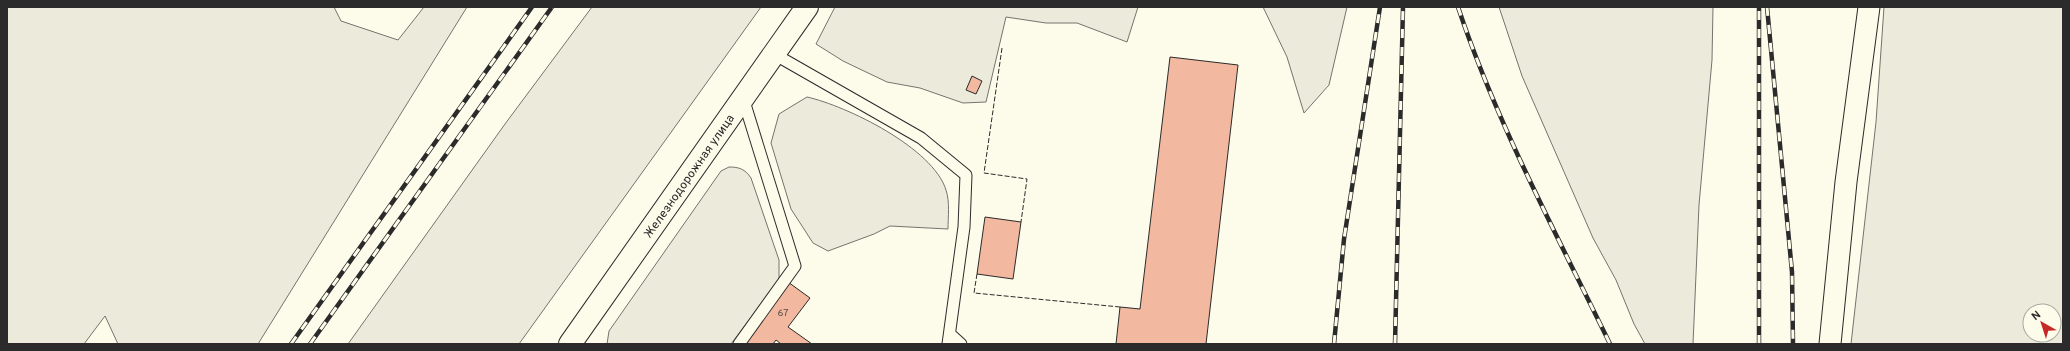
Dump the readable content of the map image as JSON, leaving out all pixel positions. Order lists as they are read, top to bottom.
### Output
{
  "streets": {
    "main road": ["Железнодорожная улица"]
  },
  "house_numbers": ["67"],
  "north": "top left"
}
